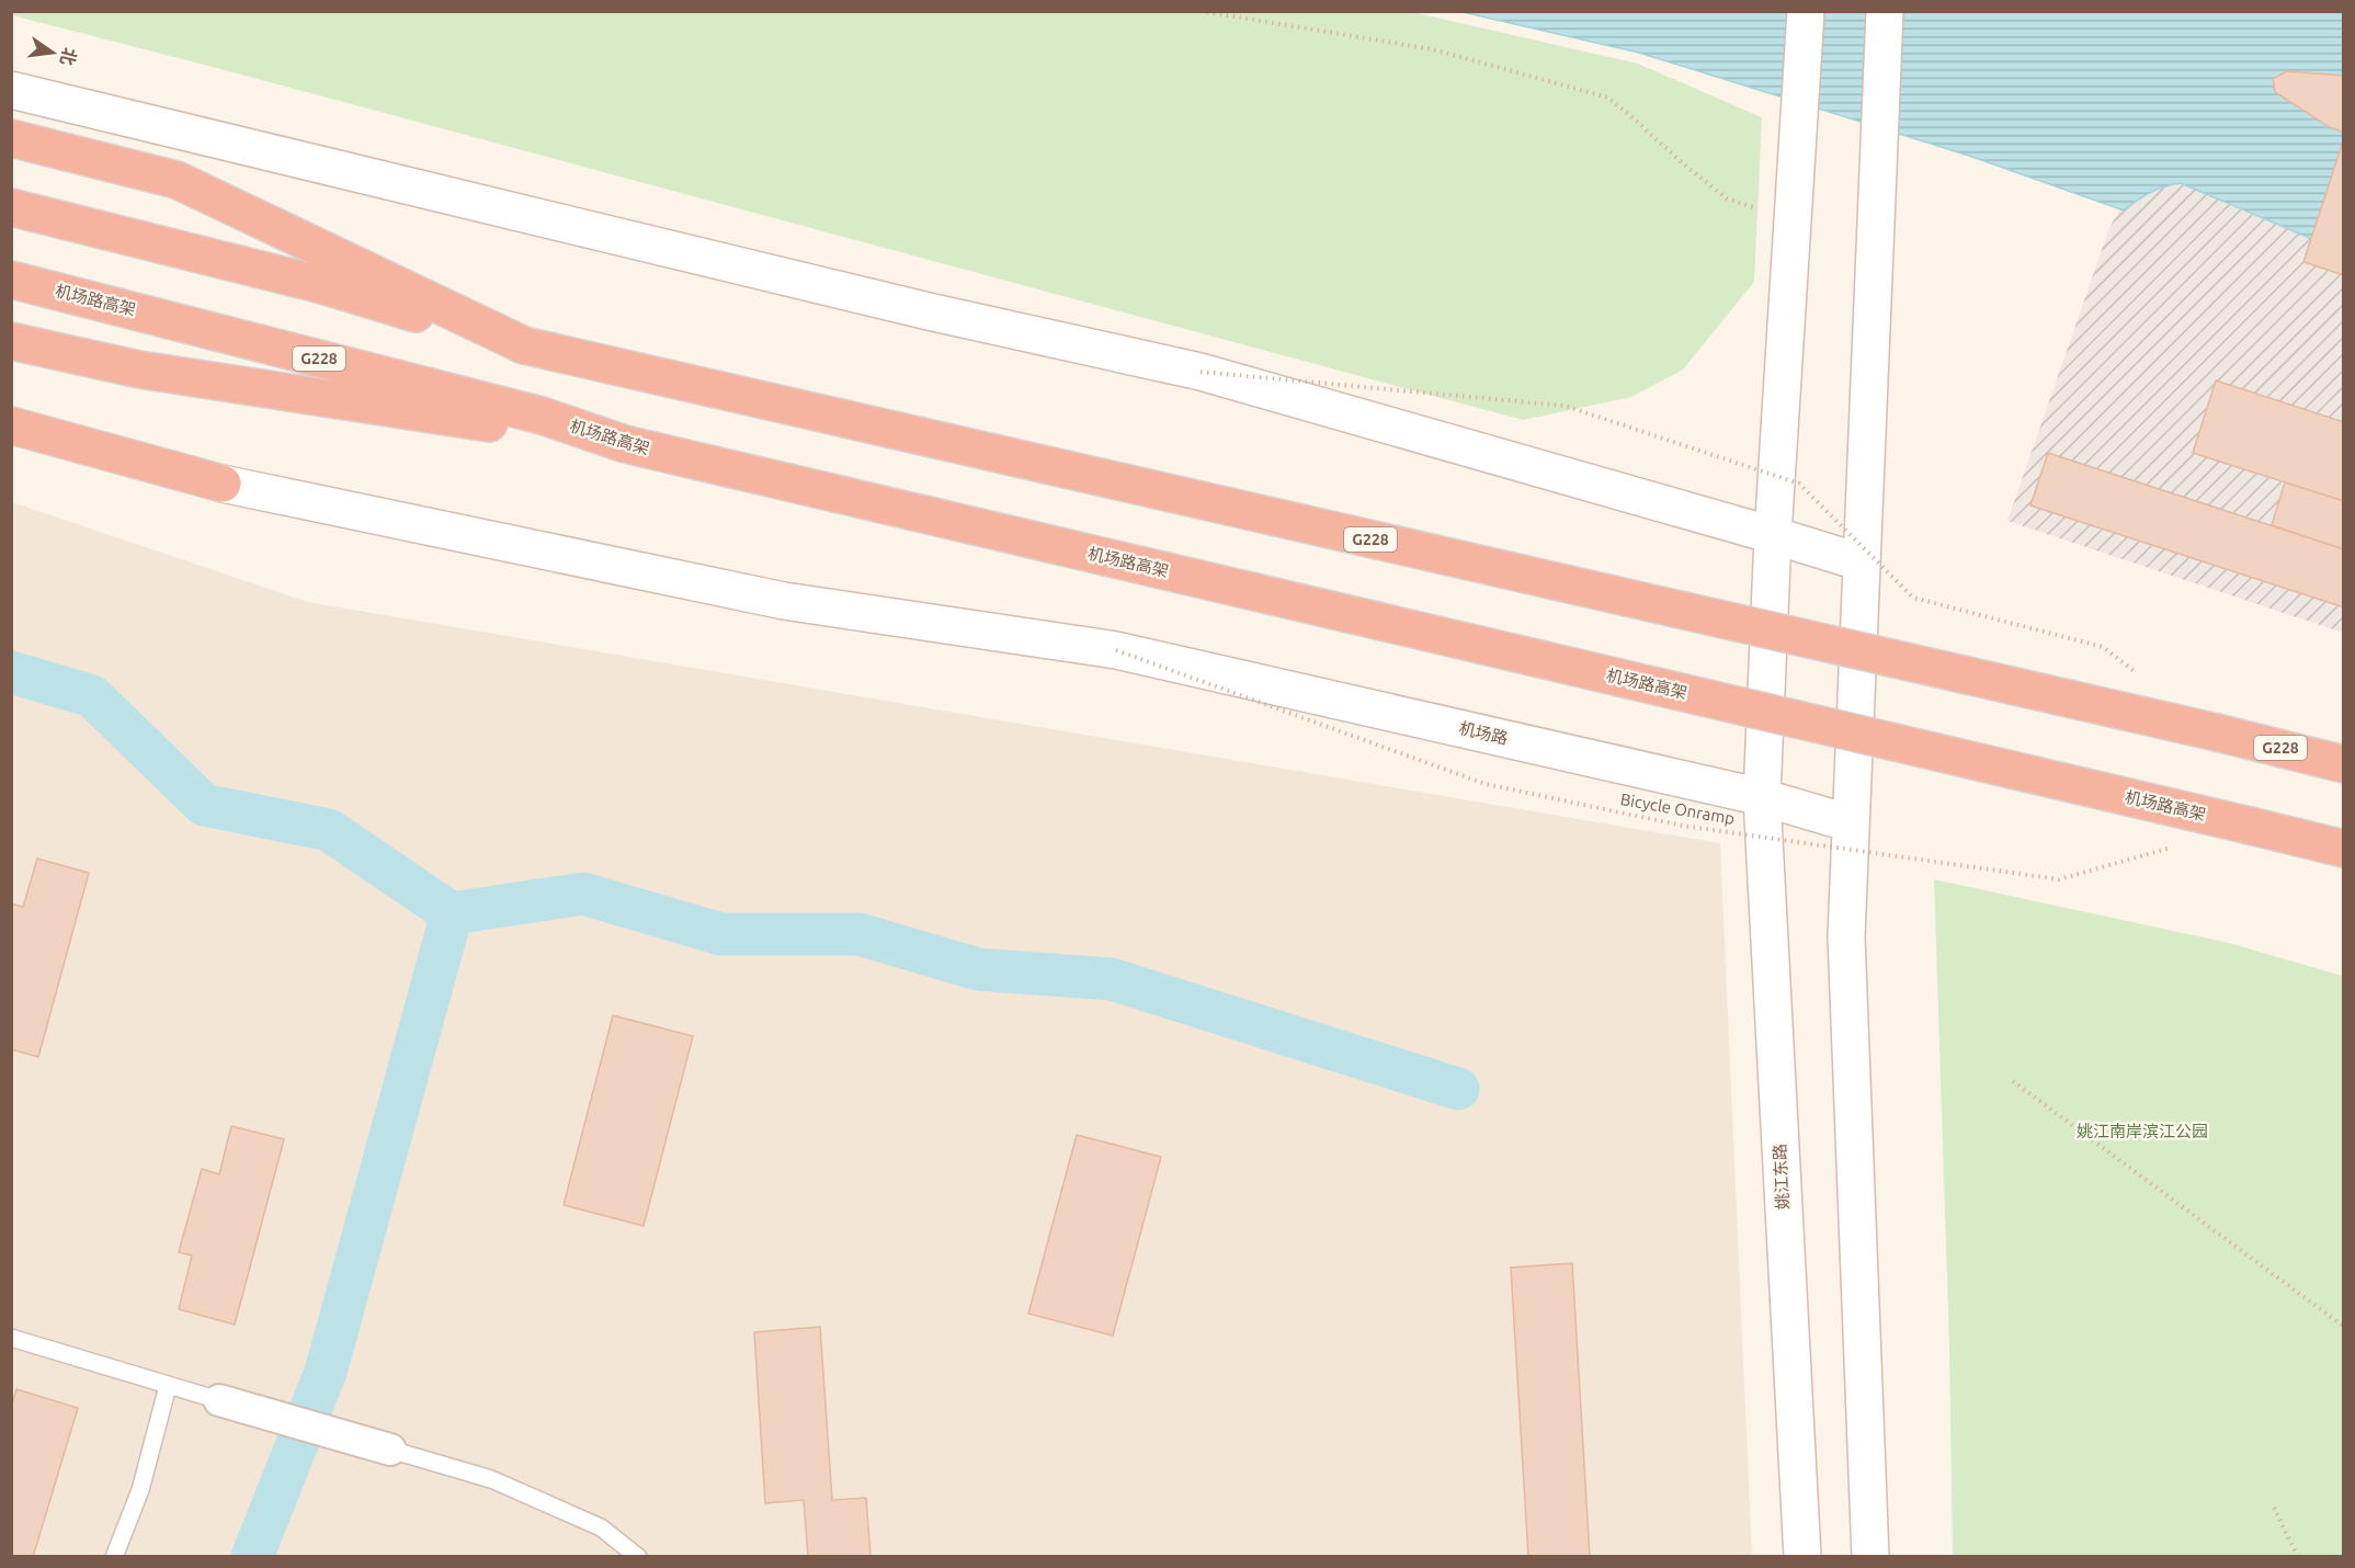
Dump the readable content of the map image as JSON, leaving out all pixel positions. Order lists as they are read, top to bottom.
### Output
{
  "streets": {
    "highway": ["机场路高架", "G228"],
    "main road": ["机场路", "姚江东路"],
    "path": ["Bicycle Onramp"]
  },
  "crossings": [
    ["机场路", "Bicycle Onramp"],
    ["机场路", "姚江东路"]
  ],
  "parks": ["姚江南岸滨江公园"],
  "north": "right"
}
